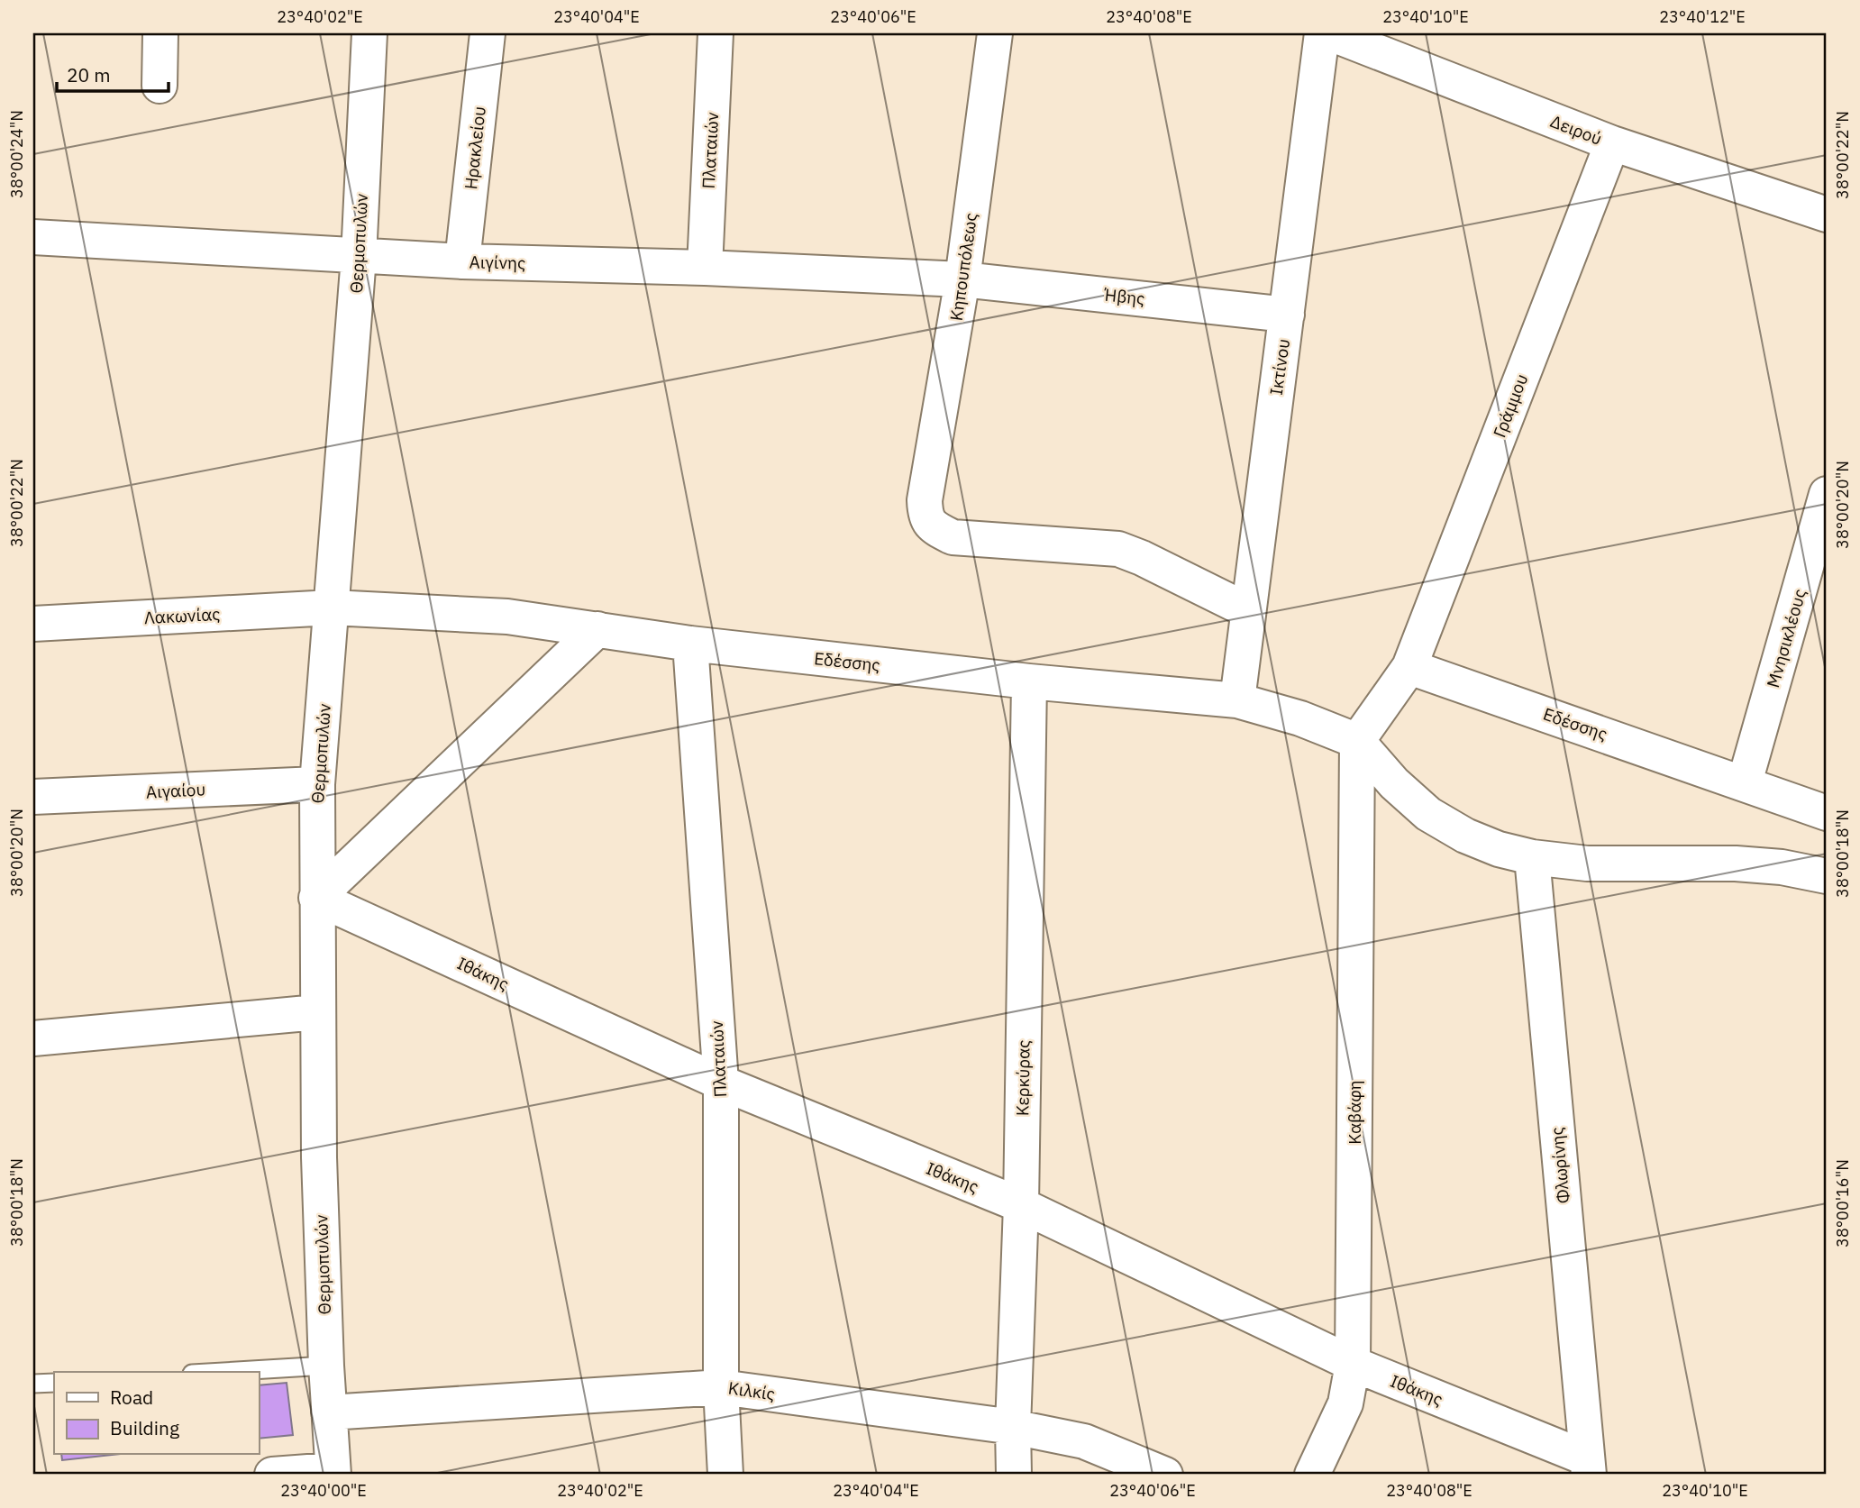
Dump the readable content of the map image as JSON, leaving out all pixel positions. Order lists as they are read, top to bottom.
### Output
{
  "streets": {
    "street": [
      "Δειρού",
      "Ηρακλείου",
      "Πλαταιών",
      "Θερμοπυλών",
      "Αιγίνης",
      "Κηπουπόλεως",
      "Ήβης",
      "Ικτίνου",
      "Γράμμου",
      "Λακωνίας",
      "Μνησικλέους",
      "Εδέσσης",
      "Αιγαίου",
      "Ιθάκης",
      "Κερκύρας",
      "Καβάφη",
      "Φλωρίνης",
      "Κιλκίς"
    ]
  },
  "crossings": [
    ["Δειρού", "Γράμμου"],
    ["Ηρακλείου", "Αιγίνης"],
    ["Πλαταιών", "Αιγίνης"],
    ["Πλαταιών", "Εδέσσης"],
    ["Πλαταιών", "Ιθάκης"],
    ["Πλαταιών", "Κιλκίς"],
    ["Θερμοπυλών", "Αιγίνης"],
    ["Θερμοπυλών", "Λακωνίας"],
    ["Θερμοπυλών", "Εδέσσης"],
    ["Θερμοπυλών", "Αιγαίου"],
    ["Θερμοπυλών", "Ιθάκης"],
    ["Θερμοπυλών", "Κιλκίς"],
    ["Αιγίνης", "Κηπουπόλεως"],
    ["Αιγίνης", "Ήβης"],
    ["Κηπουπόλεως", "Ήβης"],
    ["Κηπουπόλεως", "Ικτίνου"],
    ["Ήβης", "Ικτίνου"],
    ["Ικτίνου", "Εδέσσης"],
    ["Γράμμου", "Εδέσσης"],
    ["Λακωνίας", "Εδέσσης"],
    ["Μνησικλέους", "Εδέσσης"],
    ["Εδέσσης", "Κερκύρας"],
    ["Εδέσσης", "Καβάφη"],
    ["Εδέσσης", "Φλωρίνης"],
    ["Ιθάκης", "Κερκύρας"],
    ["Ιθάκης", "Καβάφη"],
    ["Ιθάκης", "Φλωρίνης"],
    ["Κερκύρας", "Κιλκίς"]
  ],
  "legend": ["Road", "Building"],
  "scale_bar": "20 m",
  "coordinates": [
    "23°40'02\"E",
    "23°40'04\"E",
    "23°40'06\"E",
    "23°40'08\"E",
    "23°40'10\"E",
    "23°40'12\"E",
    "38°00'24\"N",
    "38°00'22\"N",
    "38°00'20\"N",
    "38°00'18\"N",
    "38°00'16\"N",
    "23°40'00\"E"
  ]
}
